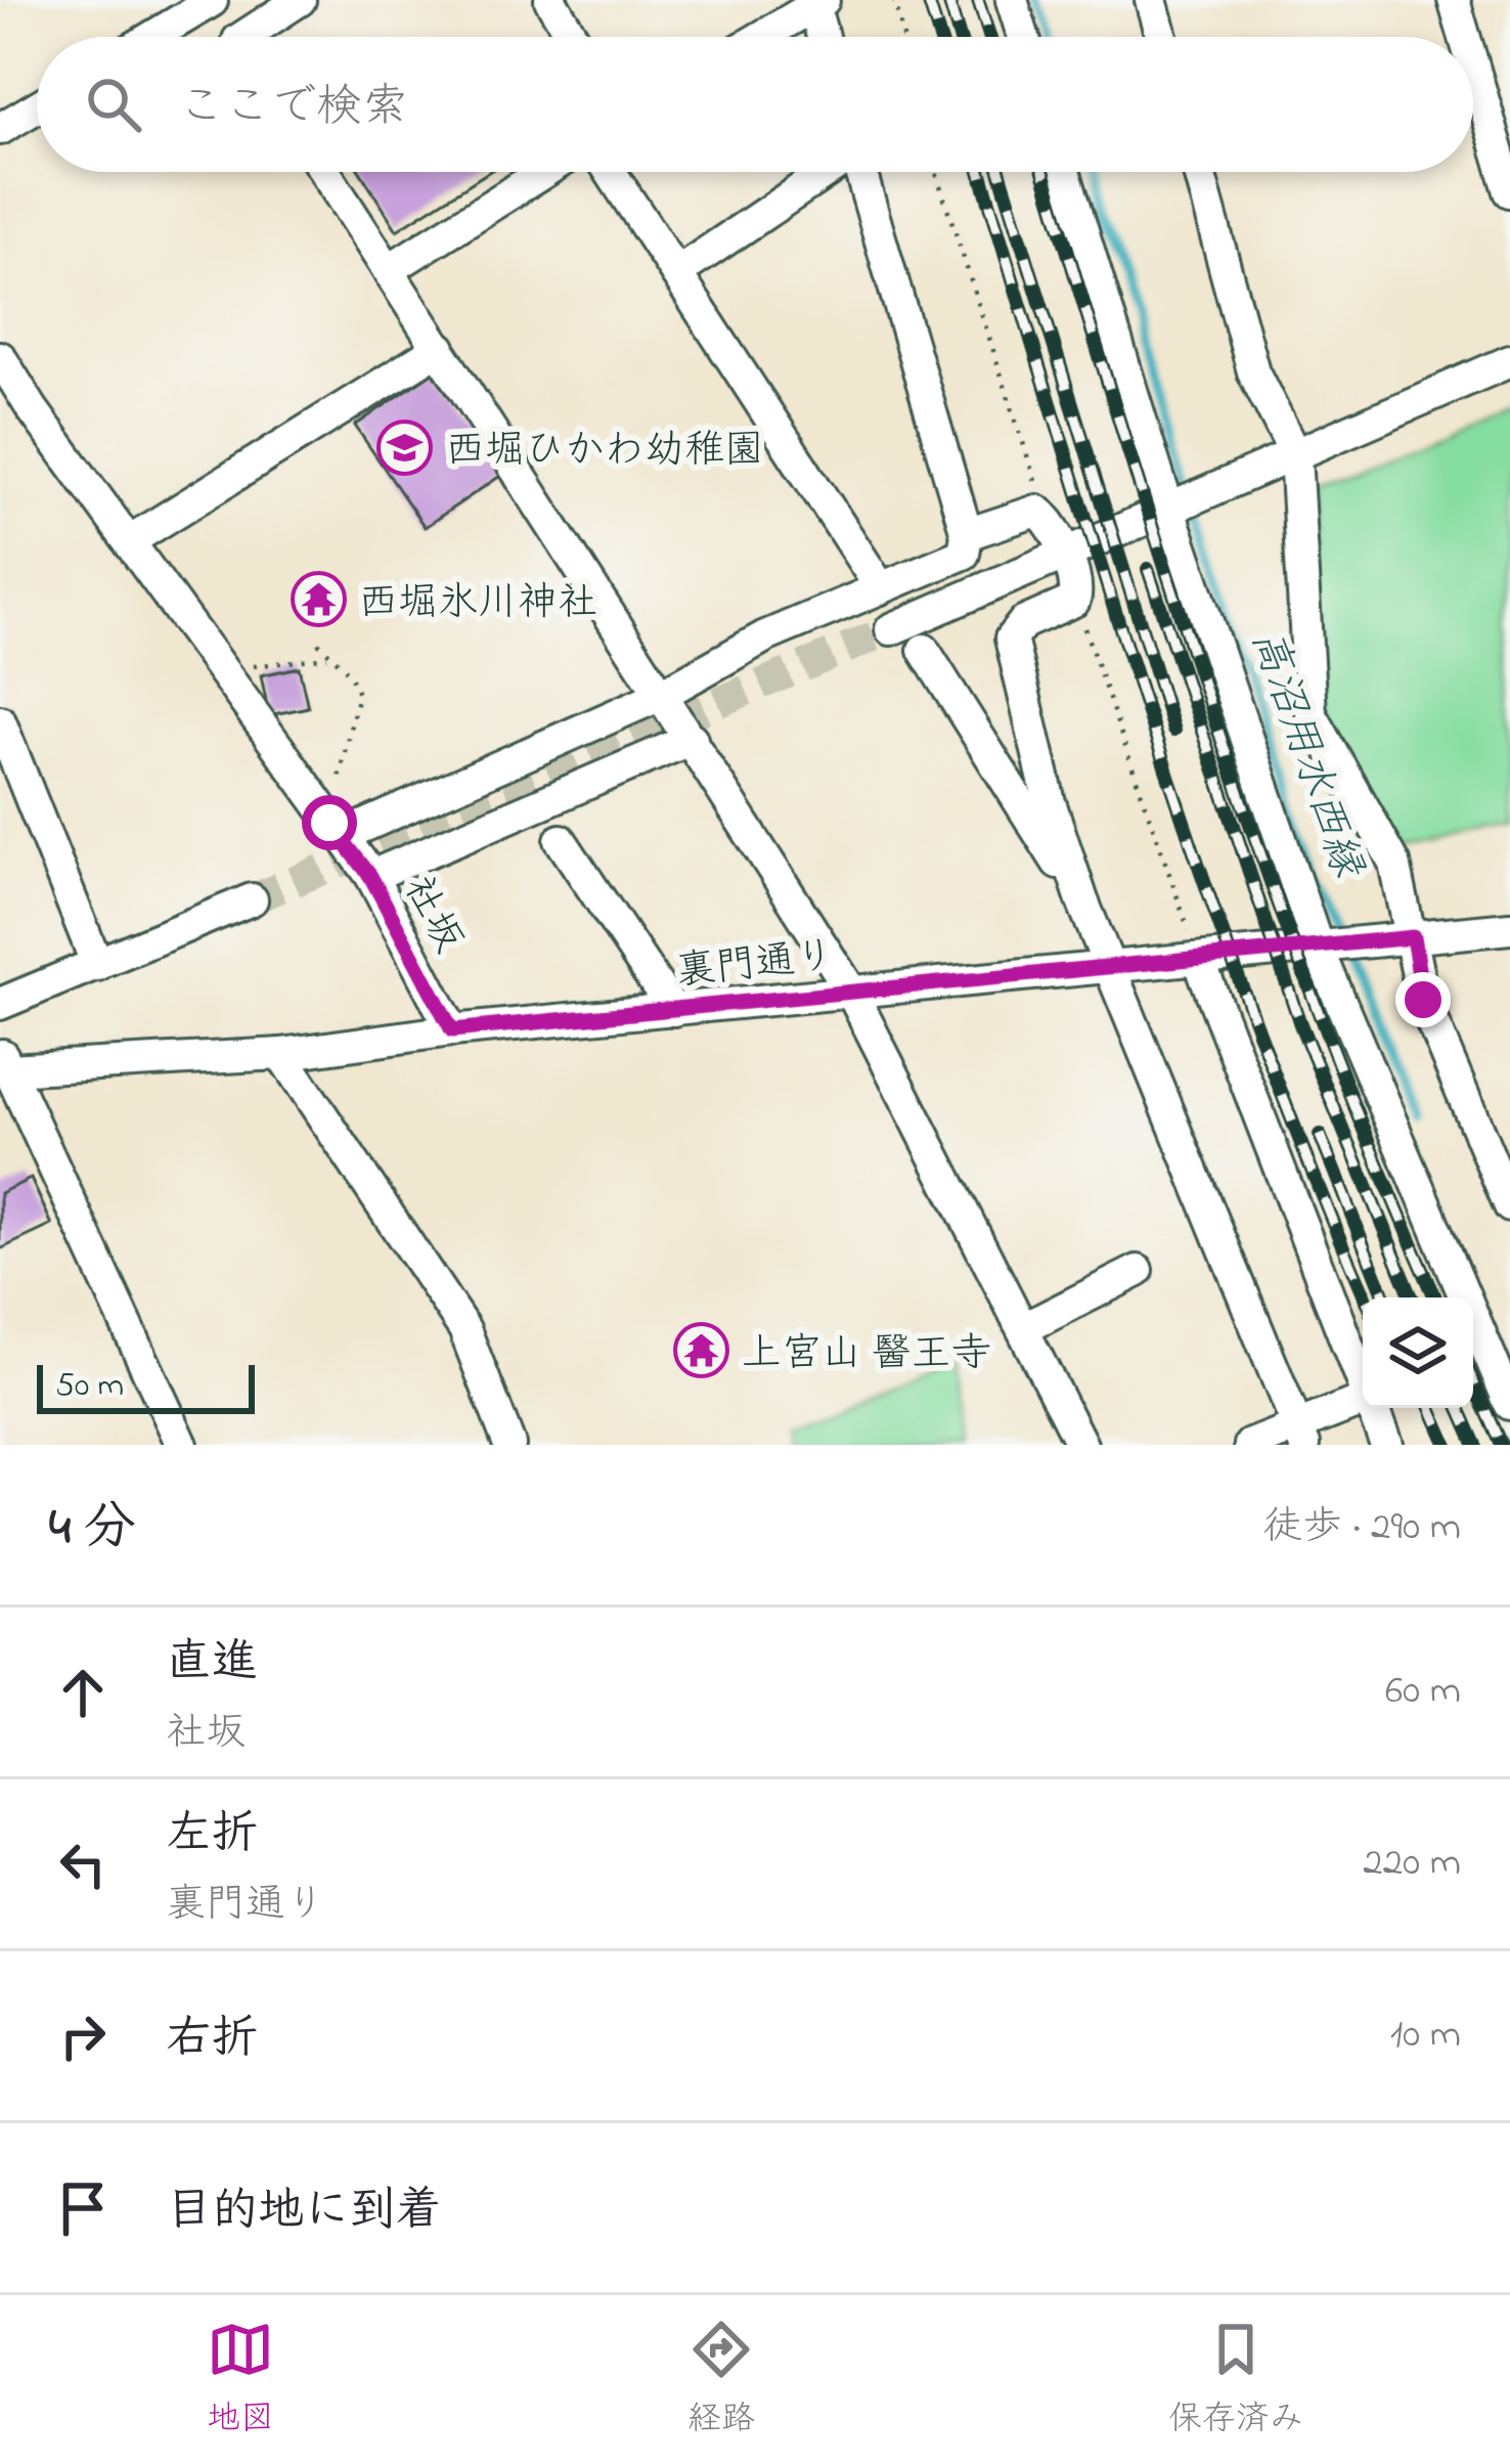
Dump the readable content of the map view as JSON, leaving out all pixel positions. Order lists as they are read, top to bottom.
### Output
{
  "streets": {
    "street": ["社坂", "裏門通り"]
  },
  "crossings": [
    ["社坂", "裏門通り"]
  ],
  "water": ["高沼用水西縁"],
  "places": {
    "school or university": ["西堀ひかわ幼稚園"],
    "temple": ["西堀氷川神社", "上宮山 醫王寺"]
  },
  "scale_bar": "50 m",
  "page": {
    "search": "ここで検索",
    "scale": "50 m",
    "heading": ["4 分", "徒歩 · 290 m"],
    "list": [
      ["直進", "社坂", "60 m"],
      ["左折", "裏門通り", "220 m"],
      ["右折", "10 m"],
      "目的地に到着"
    ],
    "nav": ["地図", "経路", "保存済み"]
  }
}
